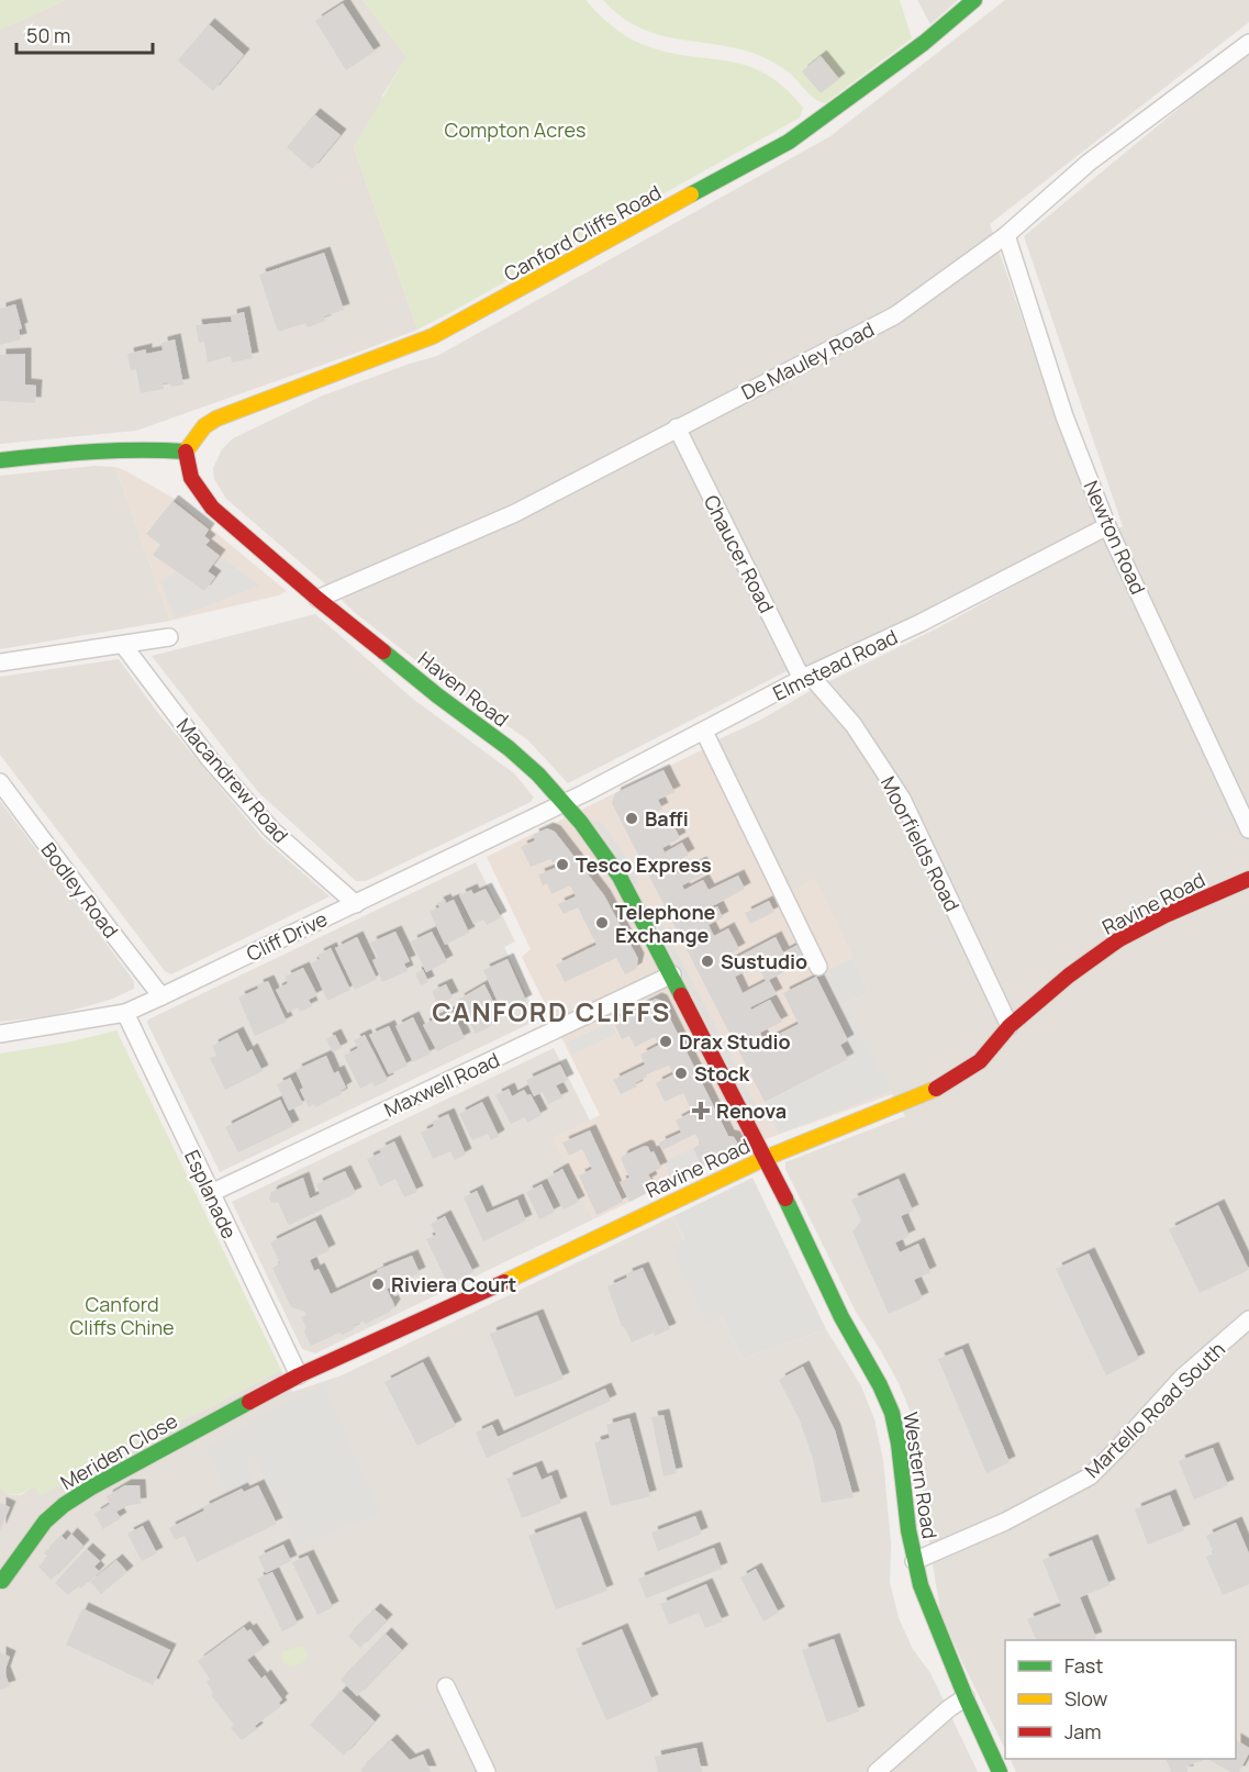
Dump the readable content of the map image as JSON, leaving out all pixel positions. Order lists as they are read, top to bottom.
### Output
{
  "streets": {
    "street": [
      "Canford Cliffs Road",
      "De Mauley Road",
      "Newton Road",
      "Chaucer Road",
      "Elmstead Road",
      "Haven Road",
      "Macandrew Road",
      "Moorfields Road",
      "Bodley Road",
      "Ravine Road",
      "Cliff Drive",
      "Maxwell Road",
      "Esplanade",
      "Martello Road South",
      "Meriden Close",
      "Western Road"
    ]
  },
  "crossings": [
    ["Canford Cliffs Road", "Haven Road"],
    ["De Mauley Road", "Newton Road"],
    ["De Mauley Road", "Chaucer Road"],
    ["De Mauley Road", "Haven Road"],
    ["Newton Road", "Elmstead Road"],
    ["Chaucer Road", "Elmstead Road"],
    ["Chaucer Road", "Moorfields Road"],
    ["Elmstead Road", "Haven Road"],
    ["Elmstead Road", "Moorfields Road"],
    ["Elmstead Road", "Cliff Drive"],
    ["Haven Road", "Ravine Road"],
    ["Haven Road", "Cliff Drive"],
    ["Haven Road", "Maxwell Road"],
    ["Haven Road", "Western Road"],
    ["Macandrew Road", "Cliff Drive"],
    ["Moorfields Road", "Ravine Road"],
    ["Bodley Road", "Cliff Drive"],
    ["Ravine Road", "Esplanade"],
    ["Ravine Road", "Meriden Close"],
    ["Ravine Road", "Western Road"],
    ["Cliff Drive", "Esplanade"],
    ["Maxwell Road", "Esplanade"],
    ["Martello Road South", "Western Road"]
  ],
  "districts": ["CANFORD CLIFFS"],
  "parks": ["Compton Acres", "Canford Cliffs Chine"],
  "places": {
    "other": [
      "Baffi",
      "Tesco Express",
      "Telephone Exchange",
      "Sustudio",
      "Drax Studio",
      "Stock",
      "Riviera Court"
    ],
    "health": ["Renova"]
  },
  "legend": ["Fast", "Slow", "Jam"],
  "scale_bar": "50 m"
}
